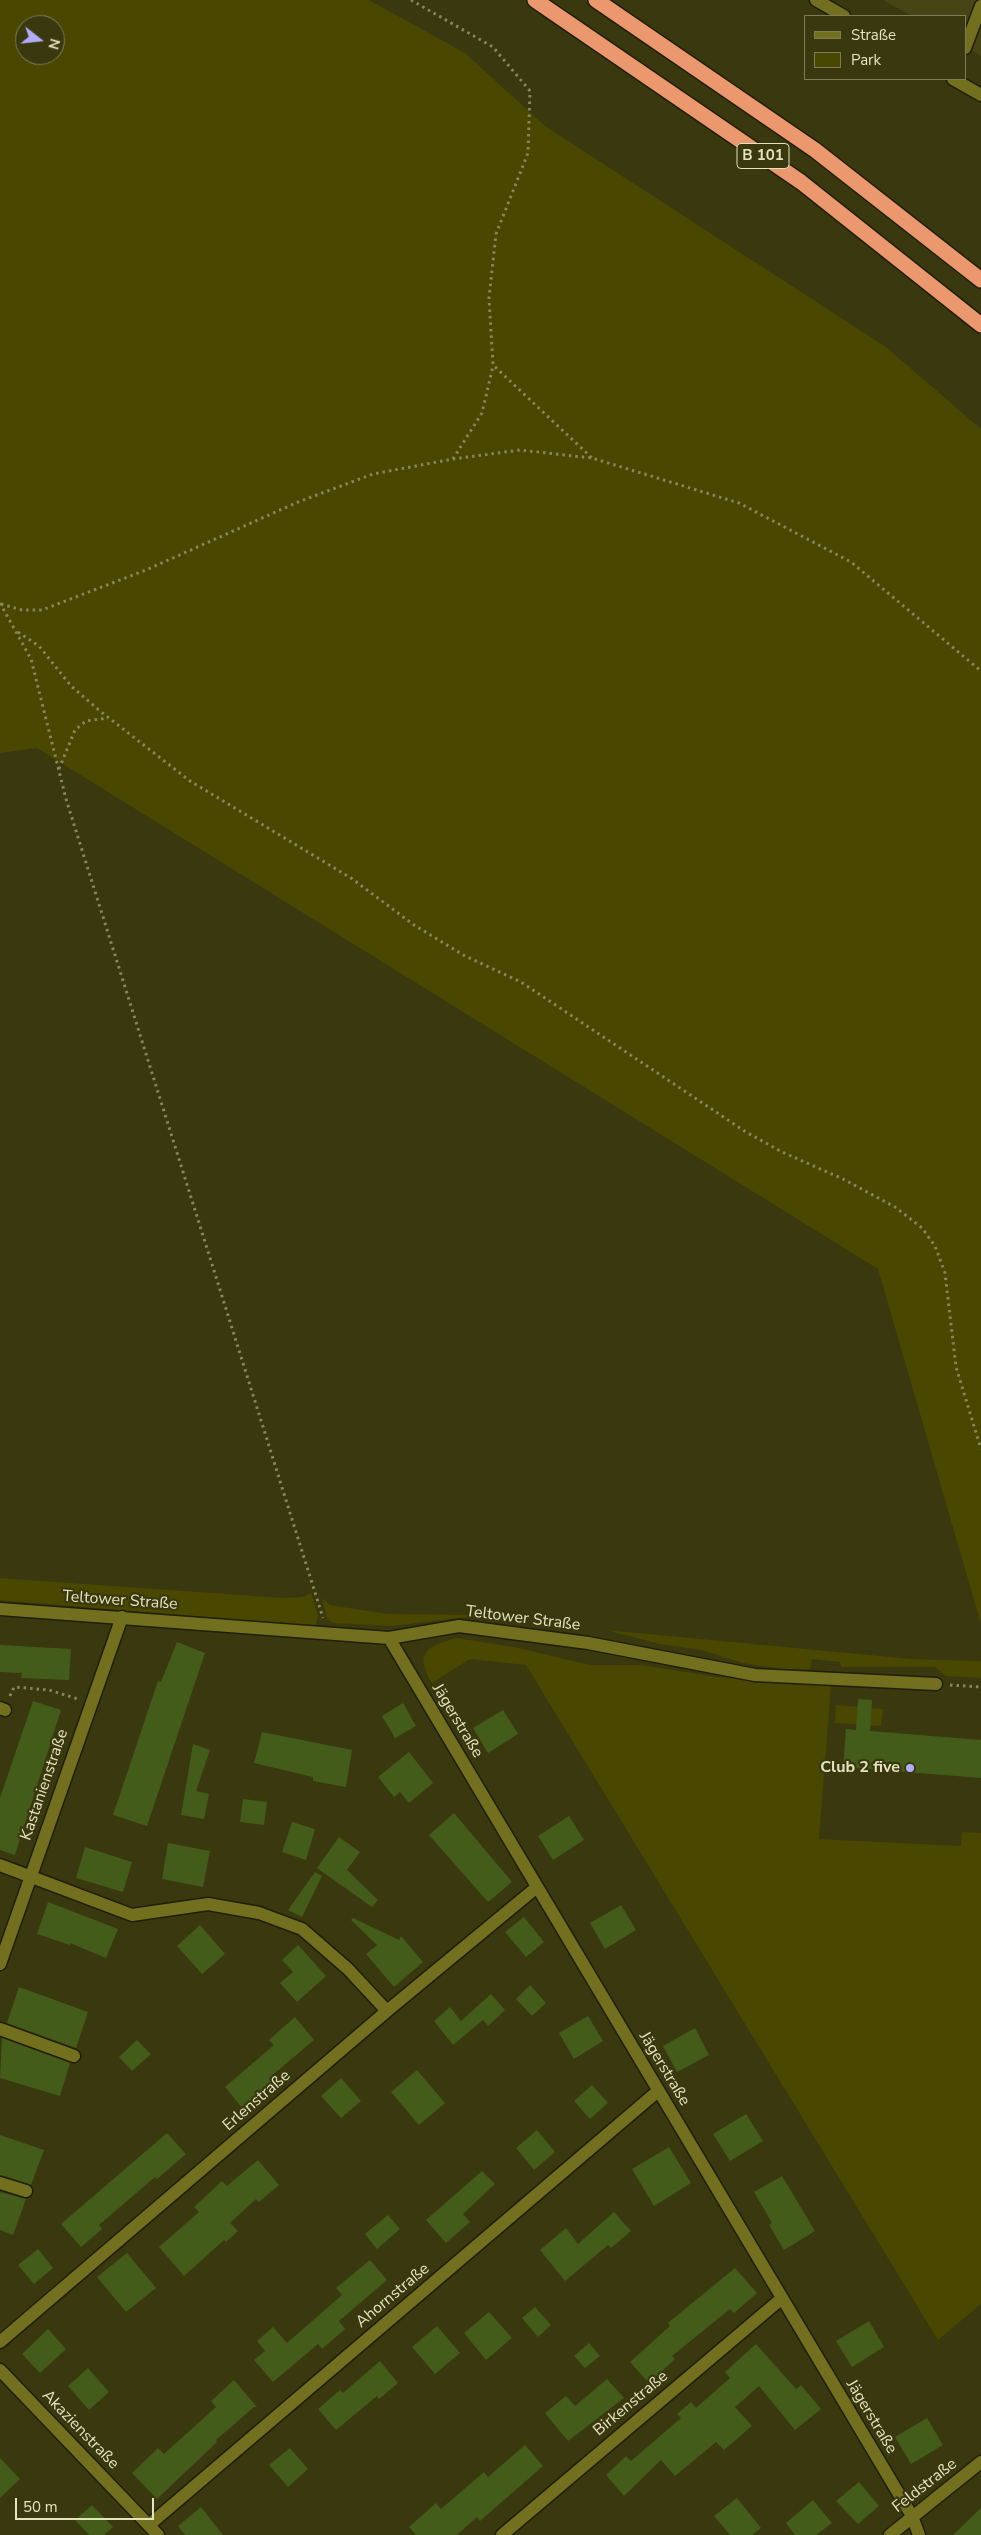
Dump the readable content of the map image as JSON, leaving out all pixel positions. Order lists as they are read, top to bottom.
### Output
{
  "streets": {
    "highway": ["B 101"],
    "street": [
      "Teltower Straße",
      "Jägerstraße",
      "Kastanienstraße",
      "Erlenstraße",
      "Ahornstraße",
      "Birkenstraße",
      "Akazienstraße",
      "Feldstraße"
    ]
  },
  "crossings": [
    ["Teltower Straße", "Jägerstraße"],
    ["Teltower Straße", "Kastanienstraße"],
    ["Jägerstraße", "Erlenstraße"],
    ["Jägerstraße", "Ahornstraße"],
    ["Jägerstraße", "Birkenstraße"],
    ["Jägerstraße", "Feldstraße"],
    ["Ahornstraße", "Akazienstraße"]
  ],
  "places": ["Club 2 five"],
  "legend": ["Straße", "Park"],
  "scale_bar": "50 m",
  "north": "right"
}
